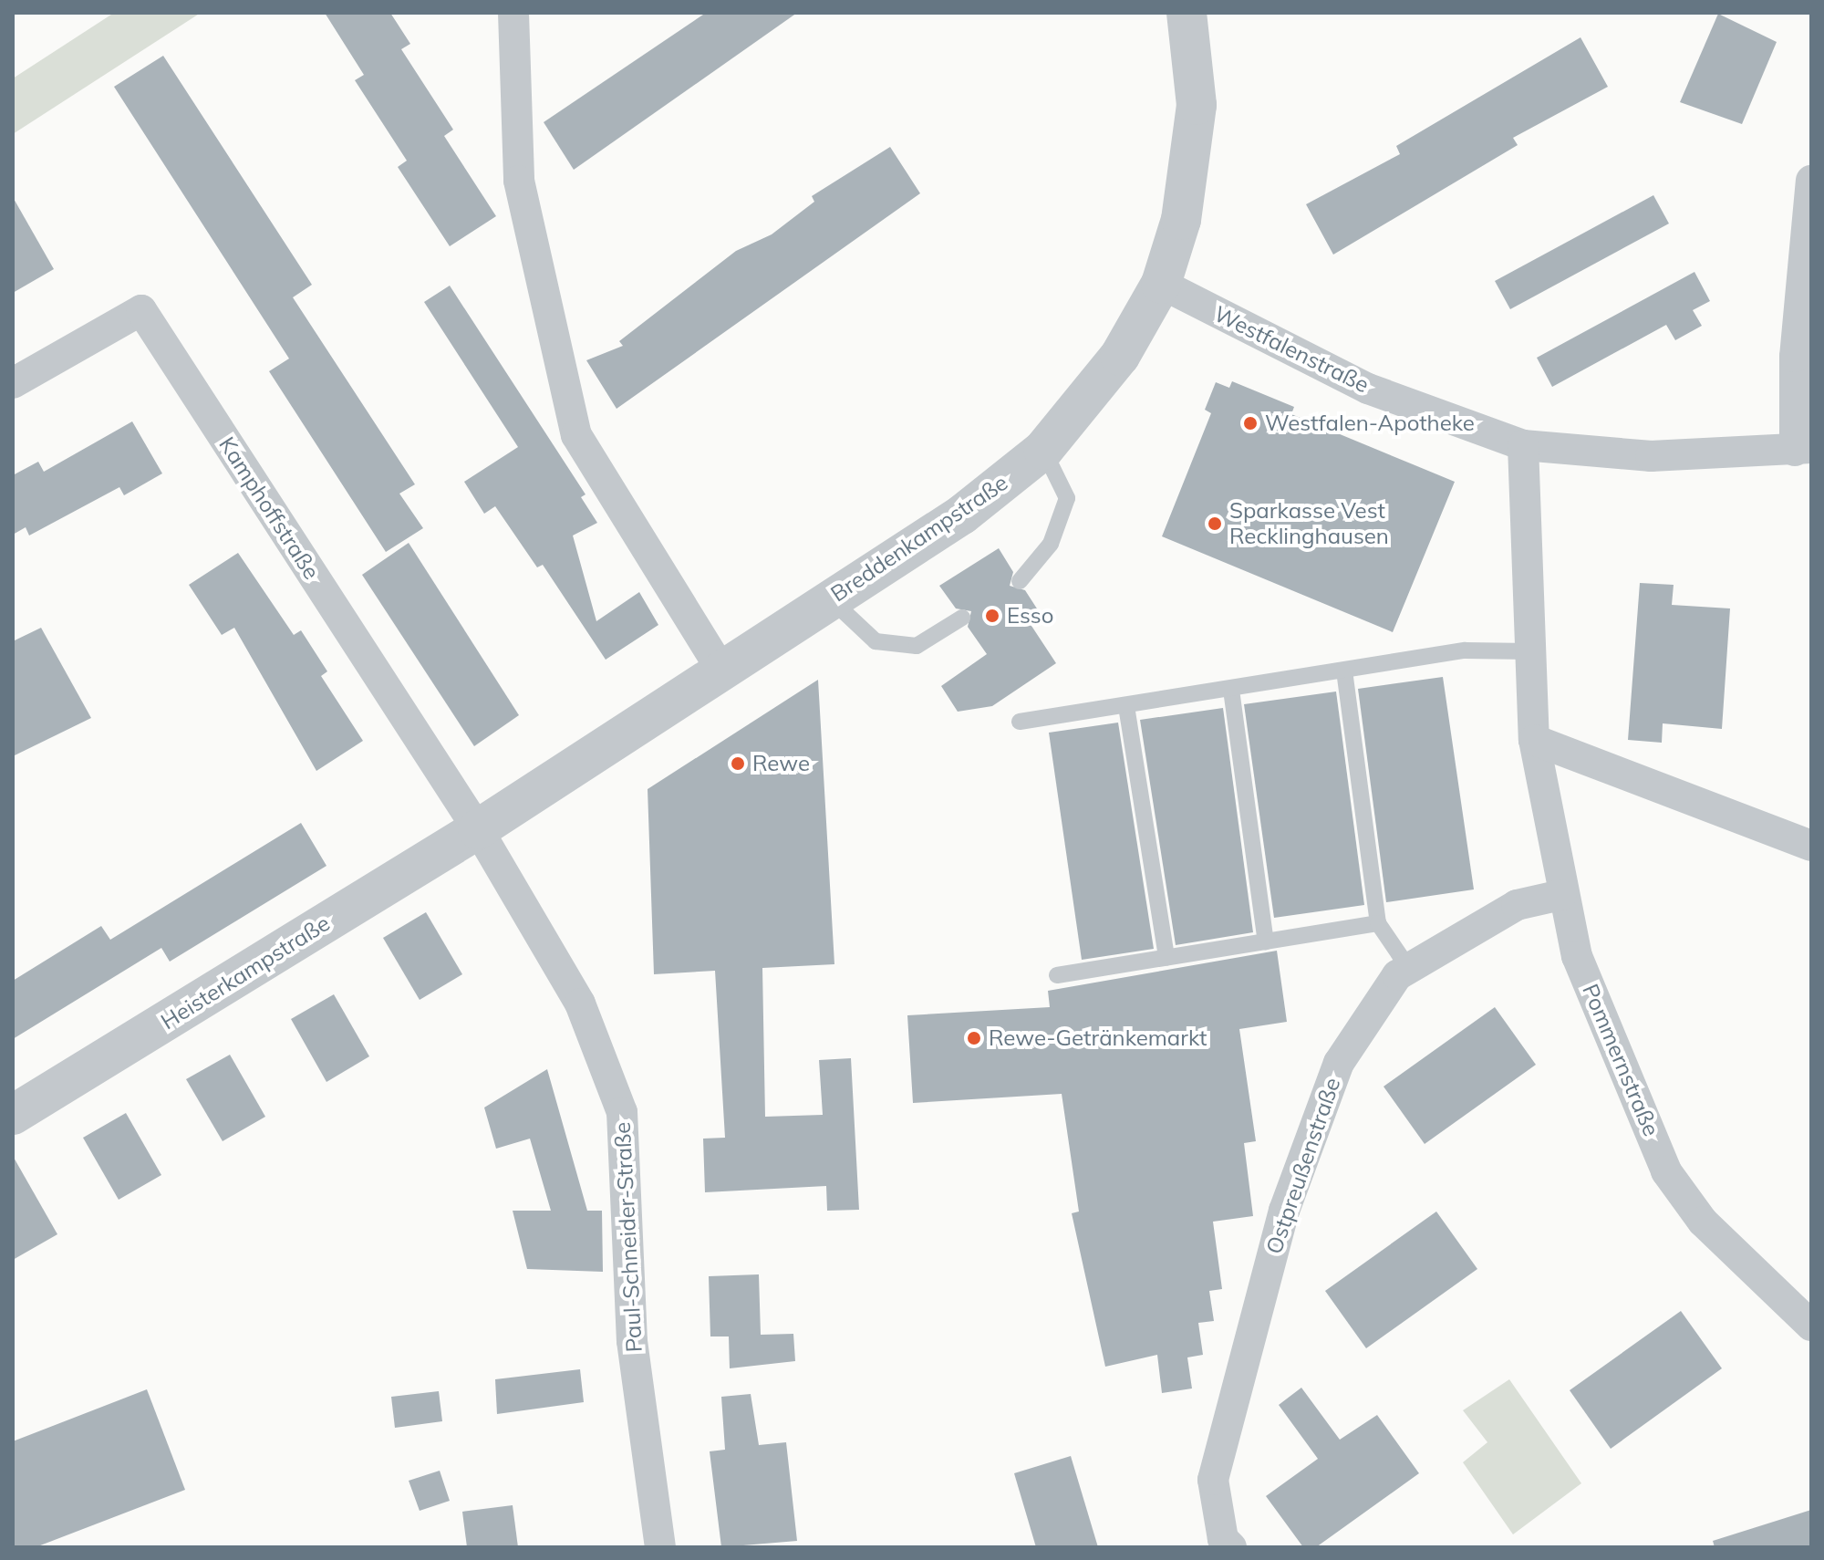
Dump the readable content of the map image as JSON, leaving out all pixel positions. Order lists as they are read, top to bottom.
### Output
{
  "streets": {
    "street": [
      "Westfalenstraße",
      "Kamphoffstraße",
      "Breddenkampstraße",
      "Heisterkampstraße",
      "Pommernstraße",
      "Ostpreußenstraße",
      "Paul-Schneider-Straße"
    ]
  },
  "crossings": [
    ["Westfalenstraße", "Breddenkampstraße"],
    ["Westfalenstraße", "Pommernstraße"],
    ["Kamphoffstraße", "Breddenkampstraße"],
    ["Kamphoffstraße", "Heisterkampstraße"],
    ["Kamphoffstraße", "Paul-Schneider-Straße"],
    ["Breddenkampstraße", "Heisterkampstraße"],
    ["Breddenkampstraße", "Paul-Schneider-Straße"],
    ["Heisterkampstraße", "Paul-Schneider-Straße"],
    ["Pommernstraße", "Ostpreußenstraße"]
  ],
  "places": [
    "Westfalen-Apotheke",
    "Sparkasse Vest Recklinghausen",
    "Esso",
    "Rewe",
    "Rewe-Getränkemarkt"
  ]
}
